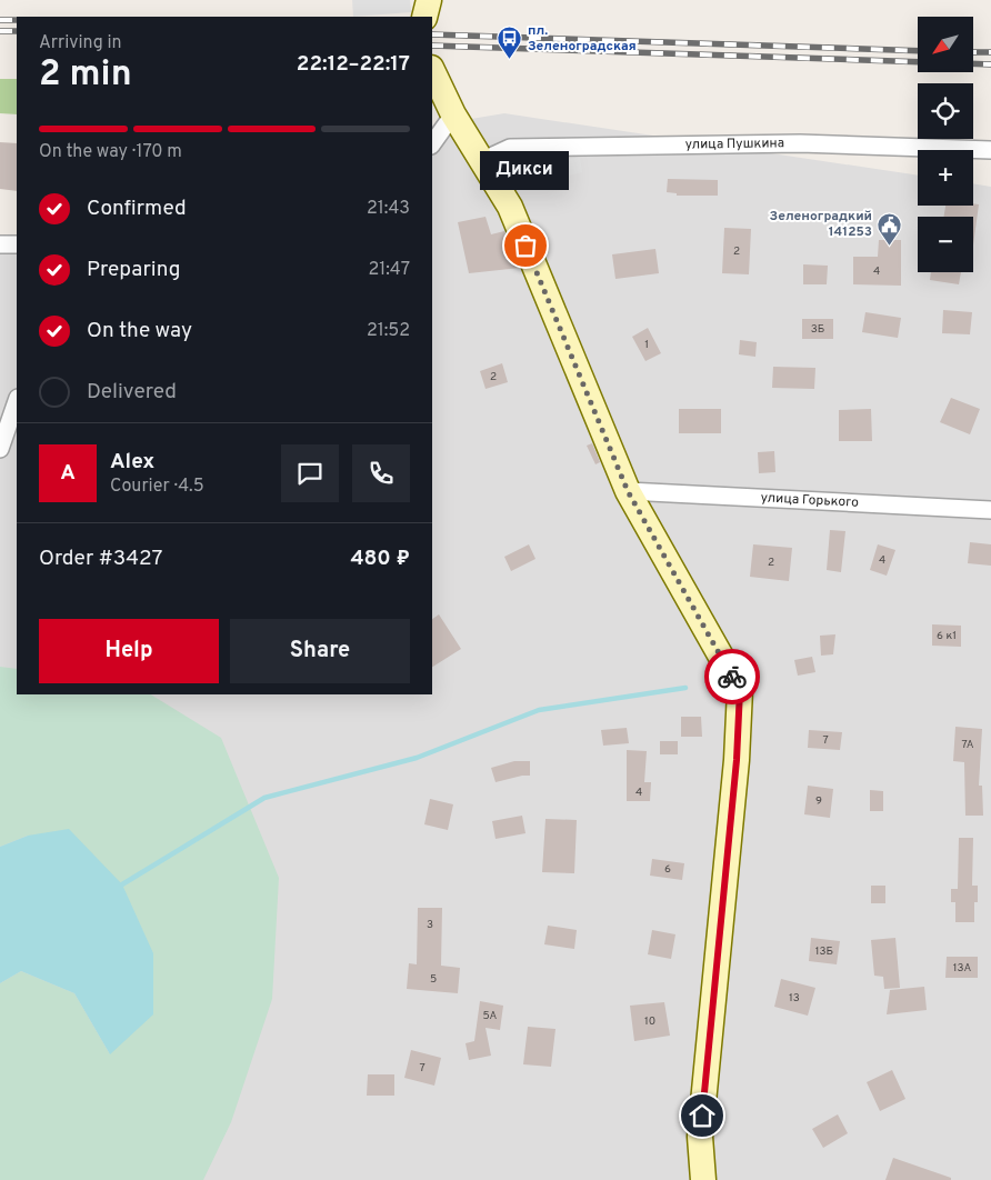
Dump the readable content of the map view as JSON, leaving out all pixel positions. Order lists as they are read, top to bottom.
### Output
{
  "streets": {
    "street": ["улица Пушкина", "улица Горького"]
  },
  "places": {
    "bus stop": ["пл. Зеленоградская"],
    "other": ["Дикси"],
    "public building": ["Зеленоградкий 141253"]
  },
  "house_numbers": [
    "2",
    "4",
    "3Б",
    "1",
    "2",
    "4",
    "2",
    "6 к1",
    "7",
    "7А",
    "4",
    "9",
    "6",
    "3",
    "13Б",
    "13А",
    "5",
    "13",
    "5А",
    "10",
    "7"
  ],
  "north": "bottom left",
  "page": {
    "map_buttons": ["+", "−"],
    "heading": ["2 min", "Arriving in", "22:12–22:17"],
    "panel": [
      "Alex",
      "Courier · 4.5",
      "Order #3427",
      "480 ₽"
    ],
    "bar": "On the way · 170 m",
    "bubble": "Дикси",
    "list": [
      ["Confirmed", "21:43"],
      ["Preparing", "21:47"],
      ["On the way", "21:52"],
      "Delivered"
    ],
    "round": "A",
    "buttons": ["Help", "Share"]
  }
}
